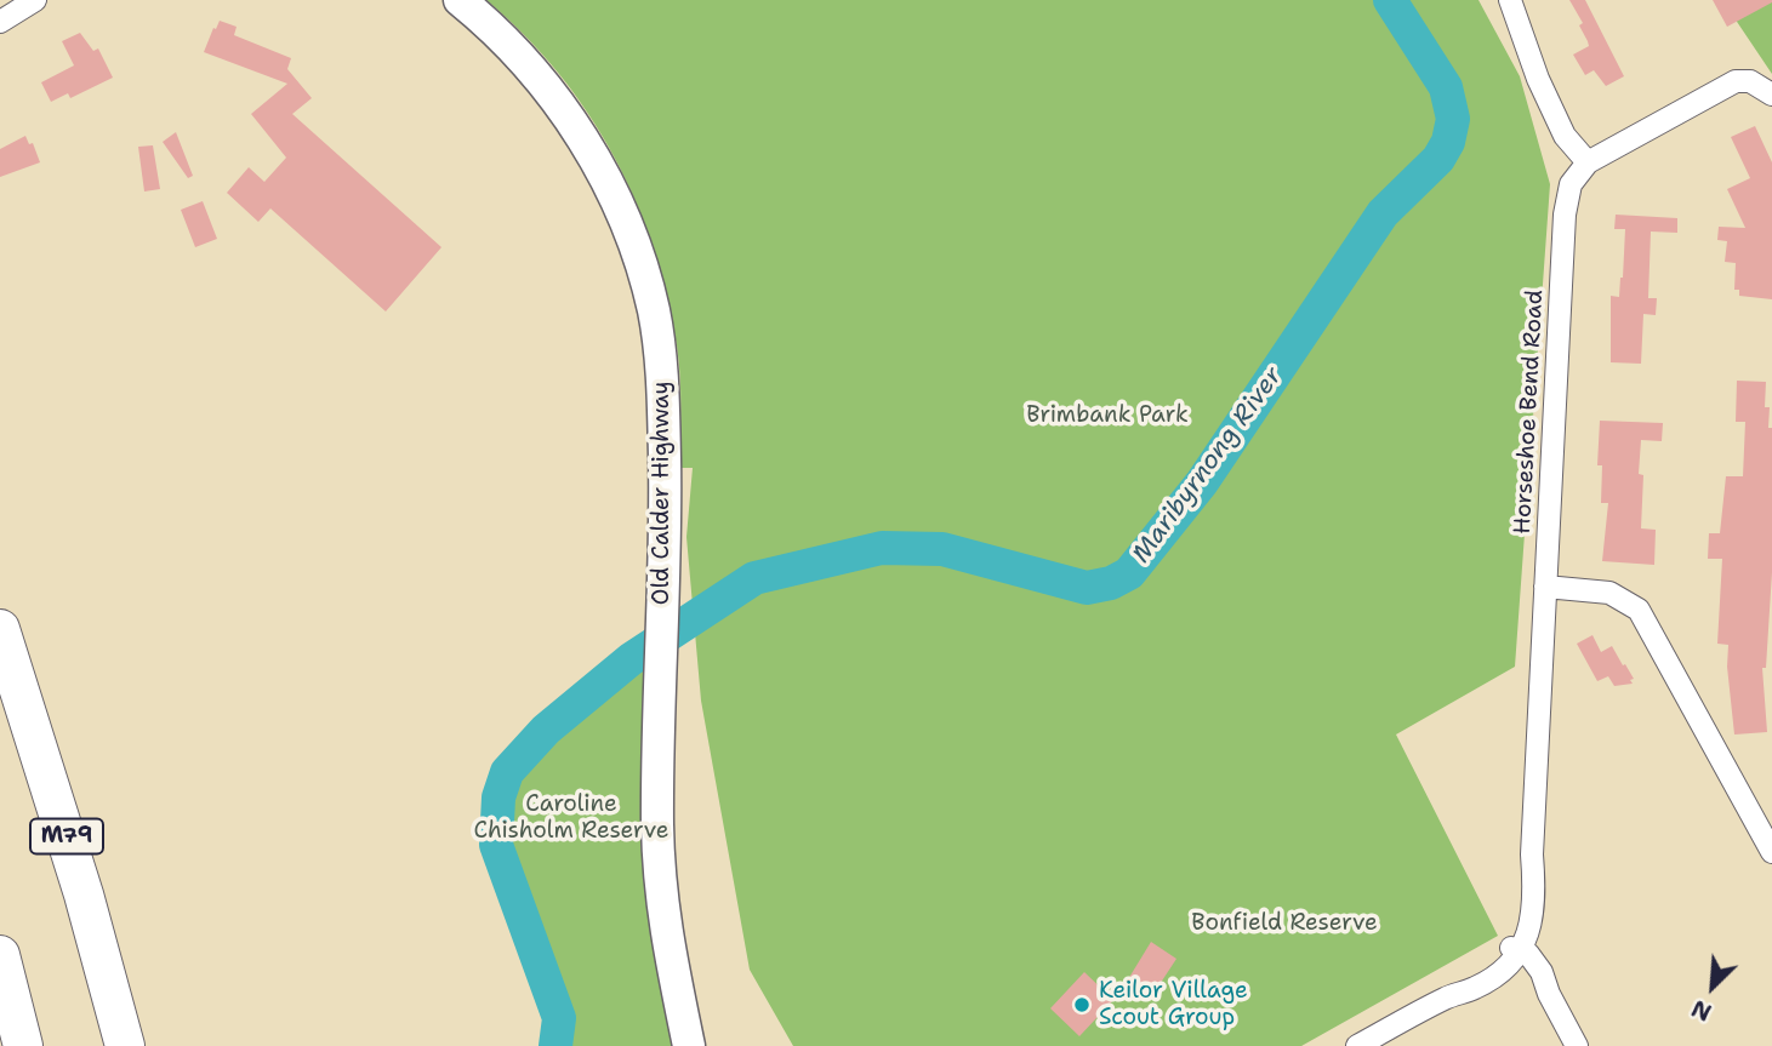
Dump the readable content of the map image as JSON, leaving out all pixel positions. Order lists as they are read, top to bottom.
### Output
{
  "streets": {
    "highway": ["M79"],
    "main road": ["Old Calder Highway"],
    "street": ["Horseshoe Bend Road"]
  },
  "water": ["Maribyrnong River"],
  "parks": ["Brimbank Park", "Caroline Chisholm Reserve", "Bonfield Reserve"],
  "places": ["Keilor Village Scout Group"],
  "north": "bottom left"
}
